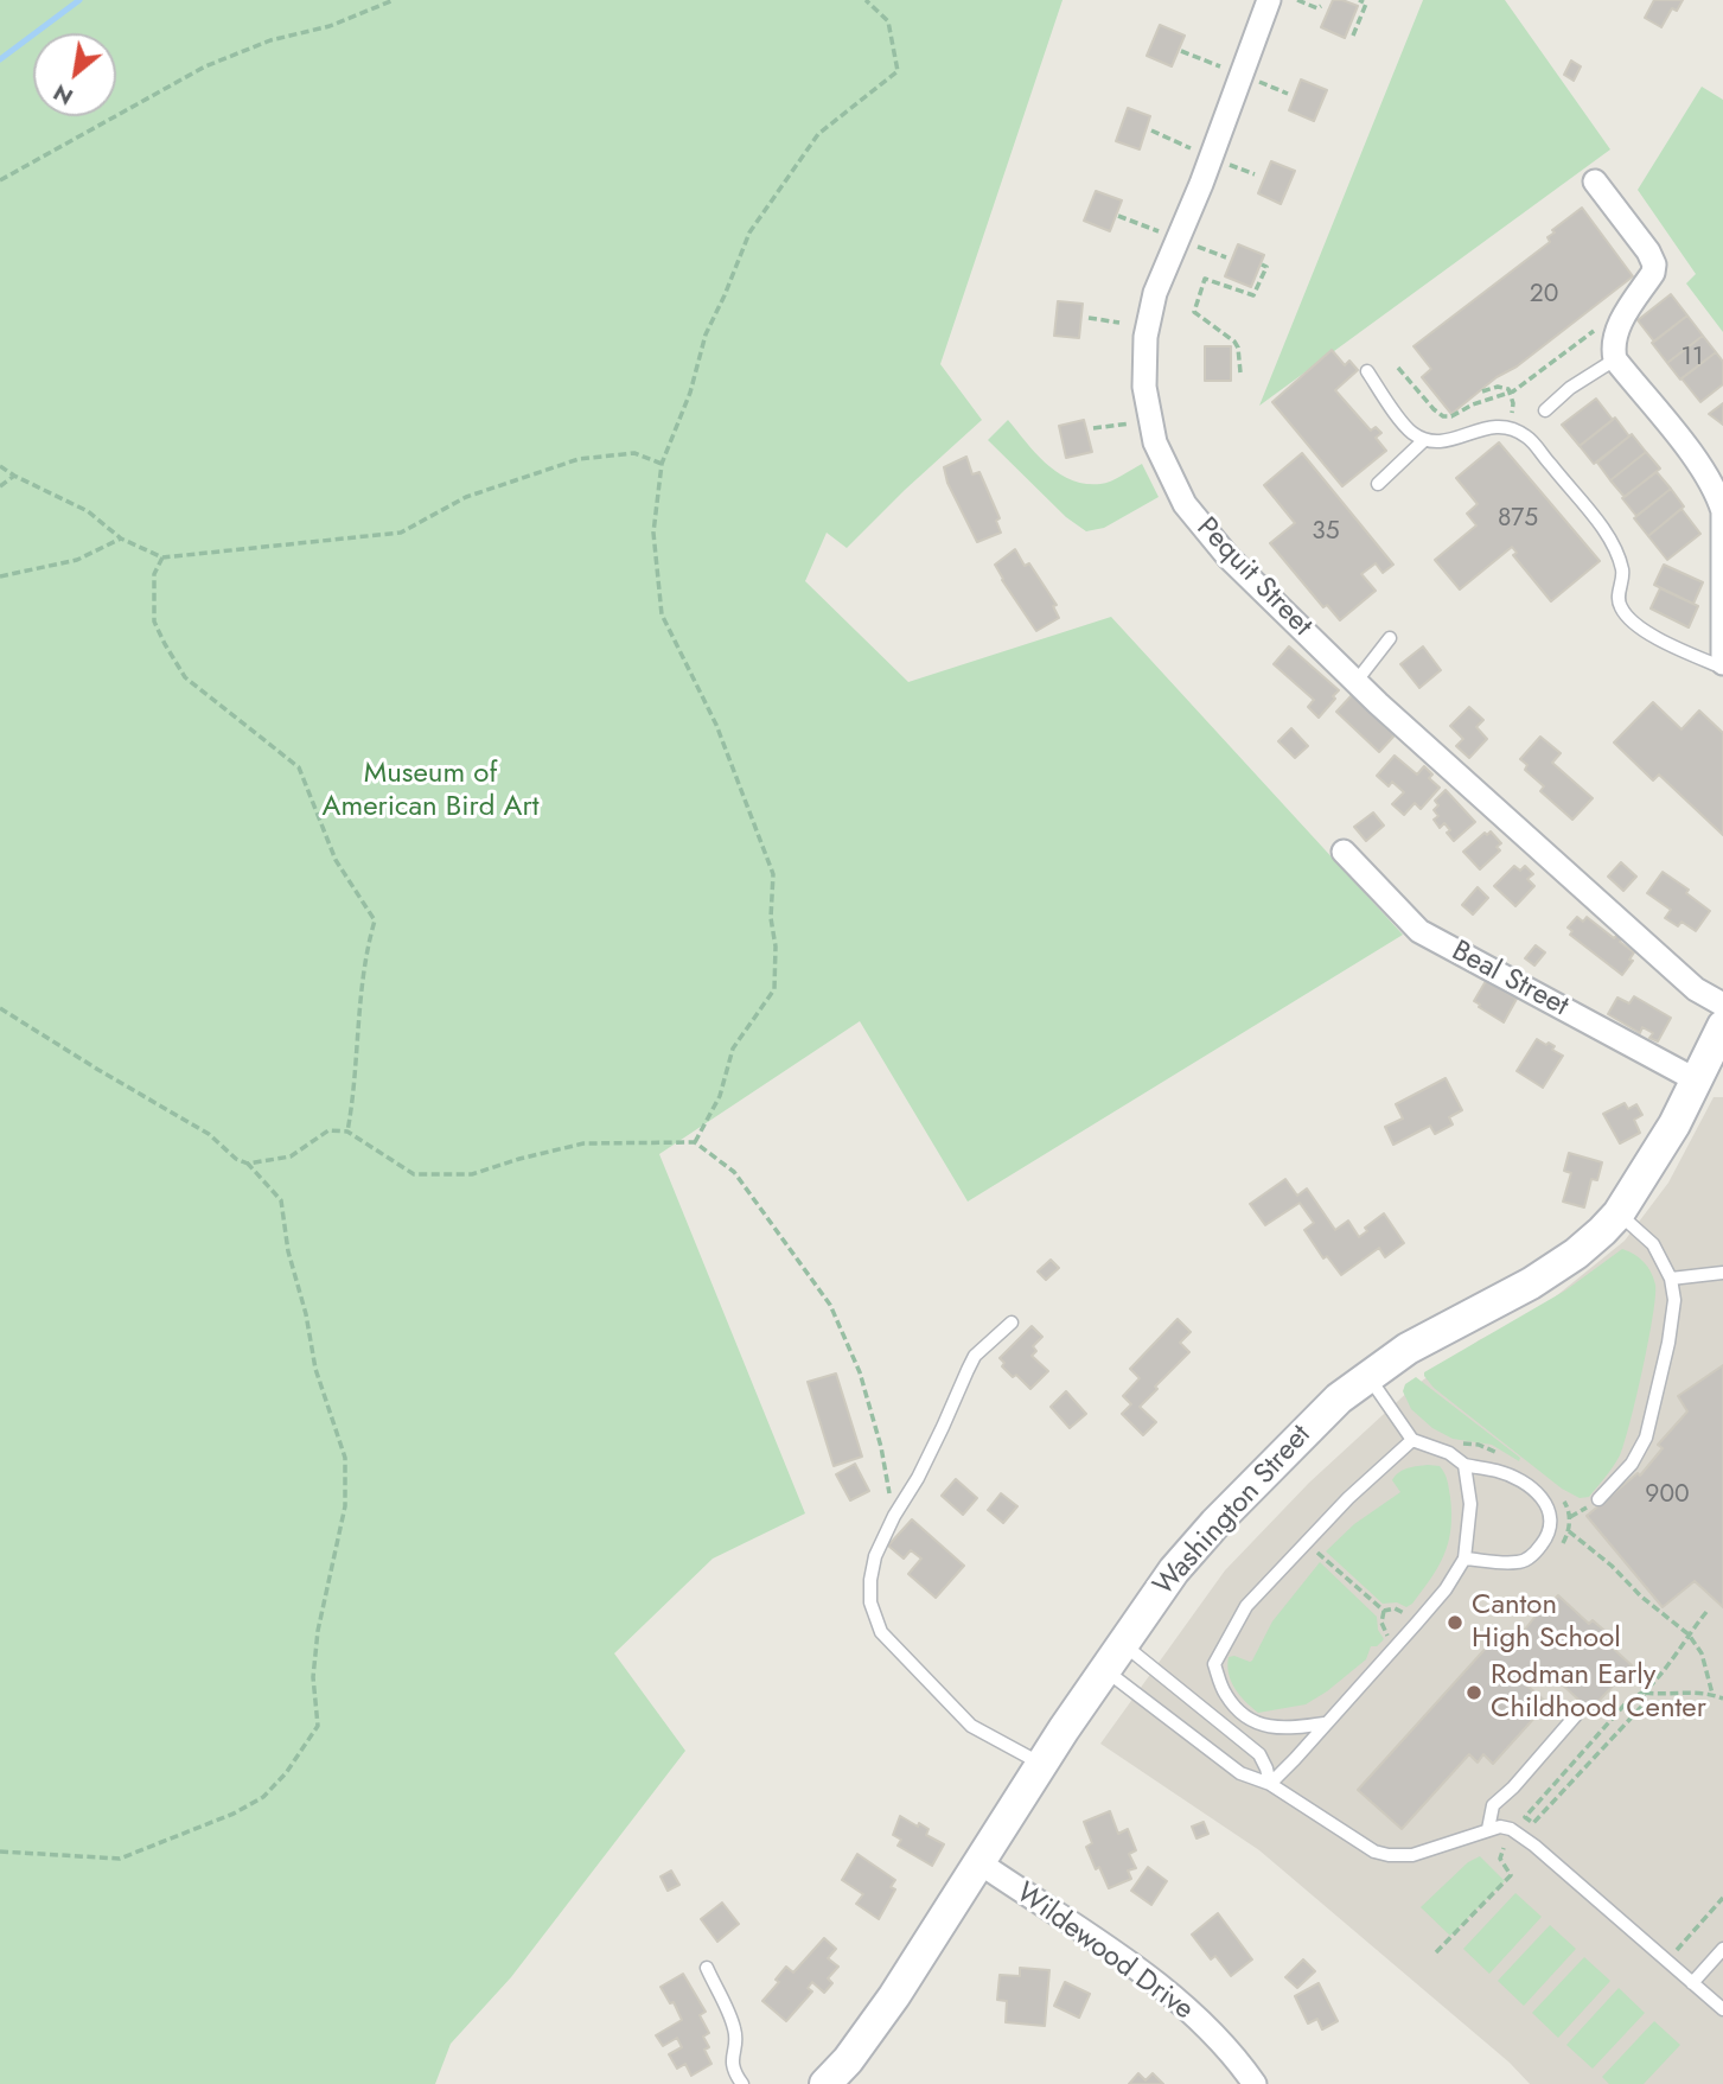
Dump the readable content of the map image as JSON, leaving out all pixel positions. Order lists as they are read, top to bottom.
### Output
{
  "streets": {
    "main road": ["Washington Street"],
    "street": ["Pequit Street", "Beal Street", "Wildewood Drive"]
  },
  "crossings": [
    ["Beal Street", "Washington Street"],
    ["Washington Street", "Wildewood Drive"]
  ],
  "parks": ["Museum of American Bird Art"],
  "places": ["Canton High School", "Rodman Early Childhood Center"],
  "house_numbers": [
    "20",
    "11",
    "875",
    "35",
    "900"
  ],
  "north": "bottom left"
}
